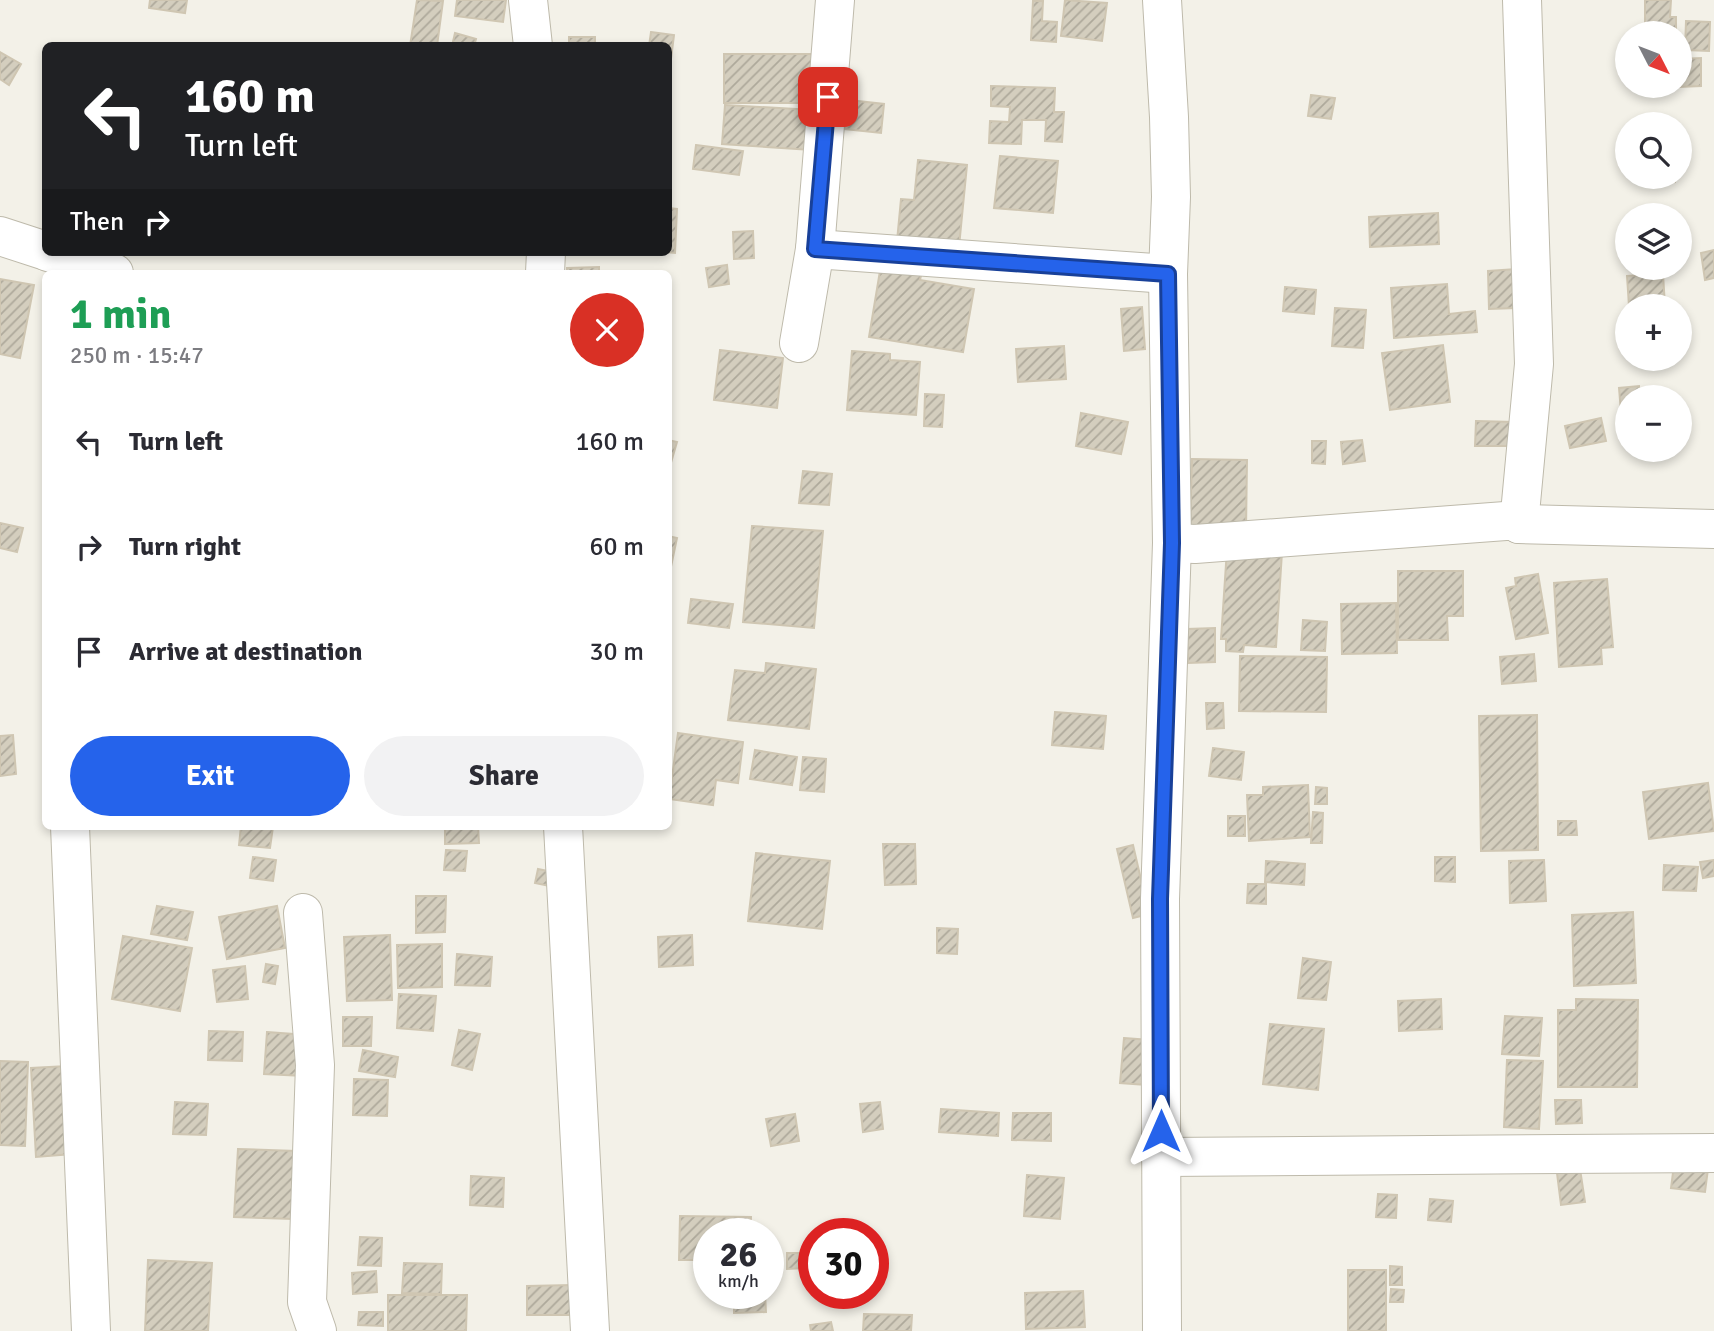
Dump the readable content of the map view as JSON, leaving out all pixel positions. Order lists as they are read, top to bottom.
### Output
{
  "north": "bottom right",
  "page": {
    "map_buttons": ["+", "−"],
    "turn": ["160 m", "Turn left"],
    "then": "Then",
    "heading": ["1 min", "250 m · 15:47"],
    "list": [
      {
        "name": "Turn left",
        "value": "160 m"
      },
      {
        "name": "Turn right",
        "value": "60 m"
      },
      {
        "name": "Arrive at destination",
        "value": "30 m"
      }
    ],
    "buttons": ["Exit", "Share"],
    "speed": "26 km/h",
    "limit": "30"
  }
}
